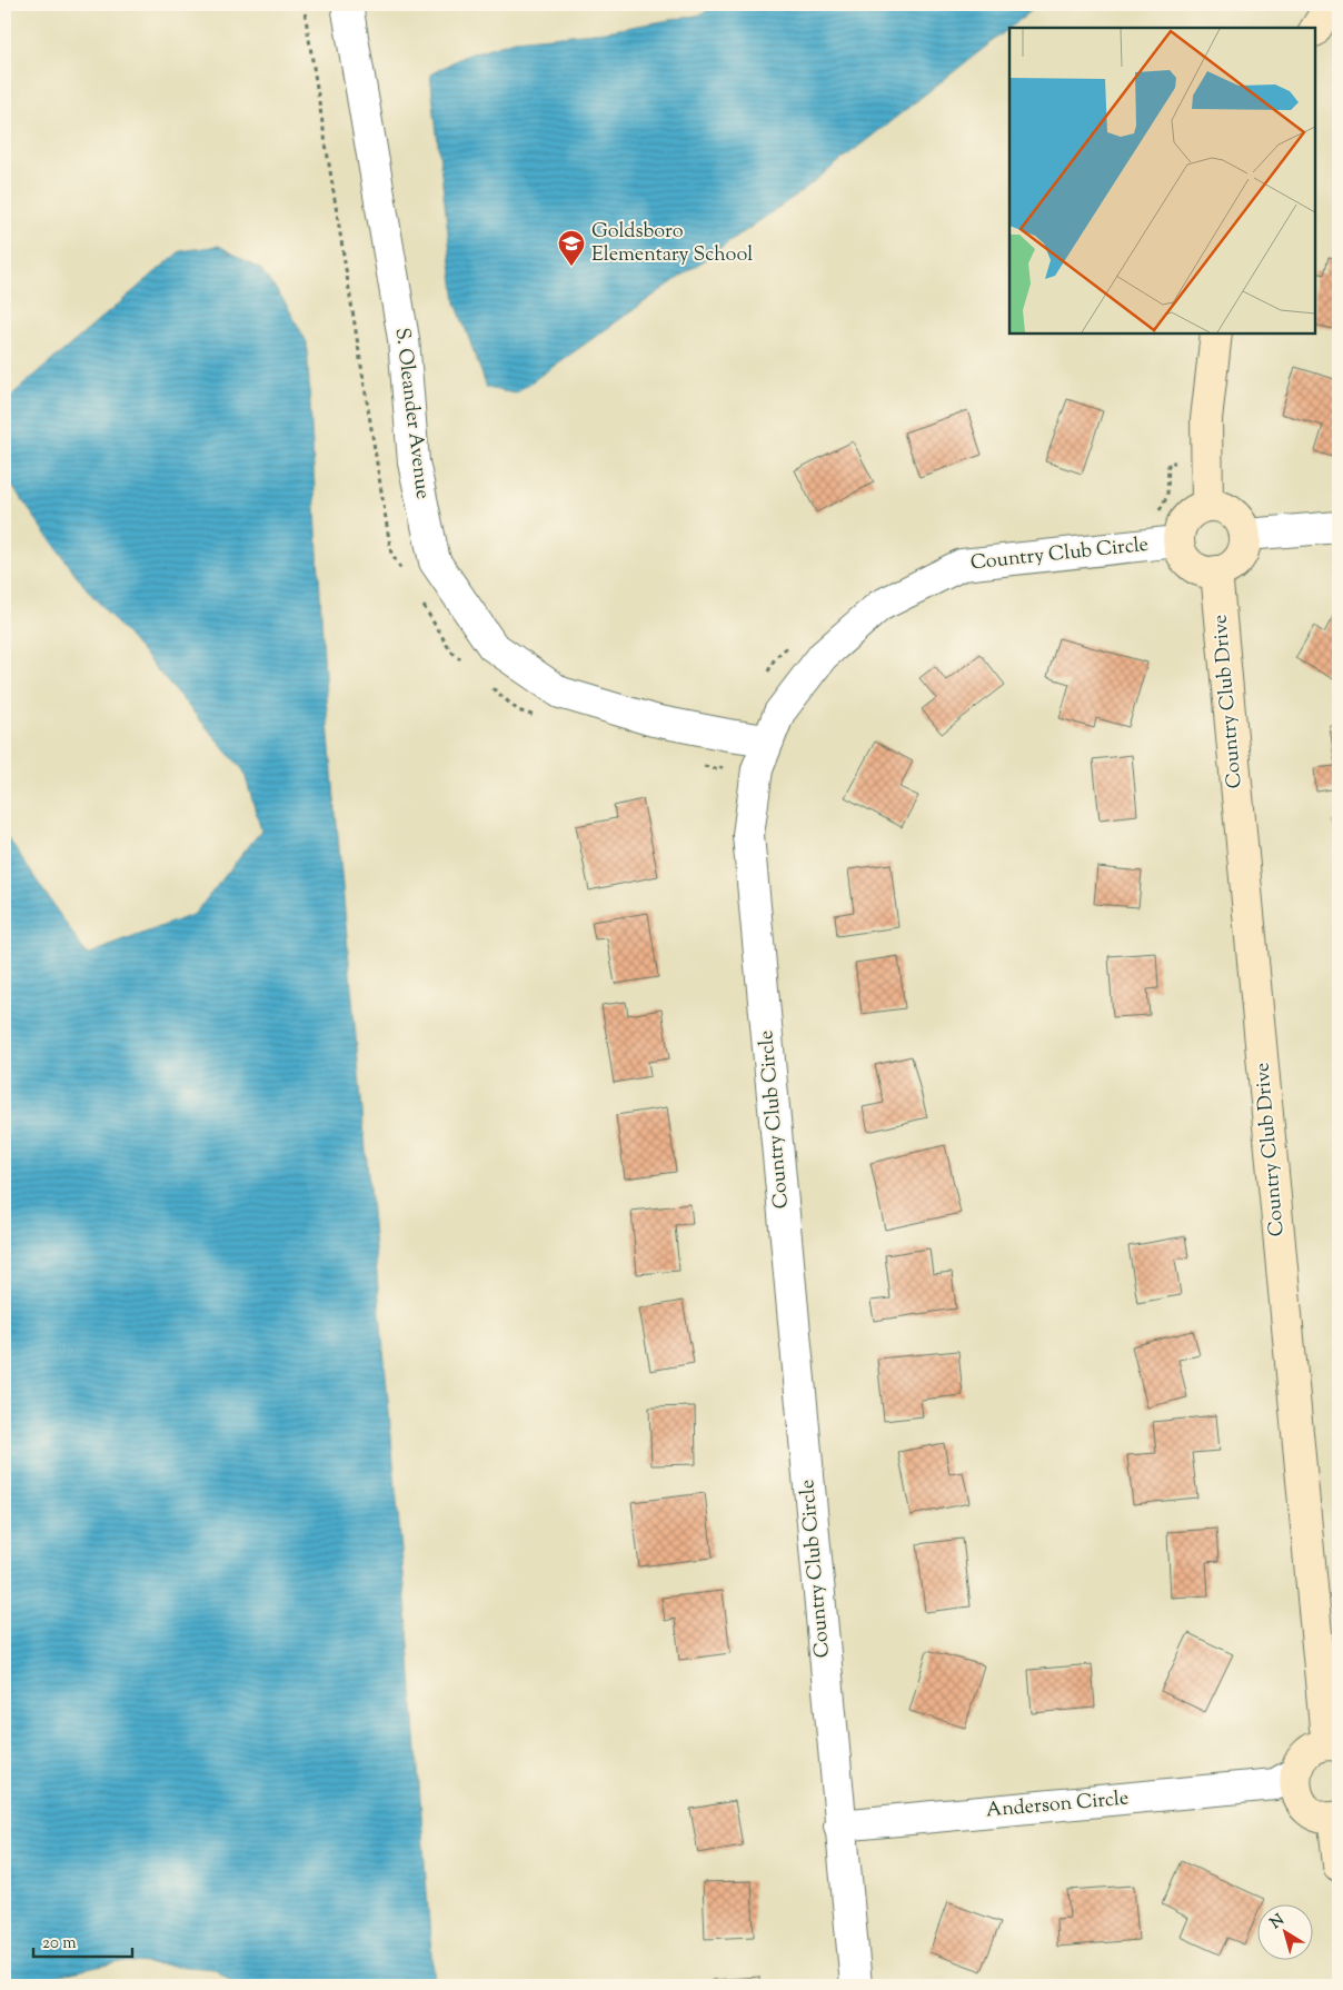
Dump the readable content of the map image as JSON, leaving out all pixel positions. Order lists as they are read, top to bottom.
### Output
{
  "streets": {
    "street": [
      "S. Oleander Avenue",
      "Country Club Circle",
      "Country Club Drive",
      "Anderson Circle"
    ]
  },
  "crossings": [
    ["S. Oleander Avenue", "Country Club Circle"],
    ["Country Club Circle", "Country Club Drive"],
    ["Country Club Circle", "Anderson Circle"]
  ],
  "places": {
    "school or university": ["Goldsboro Elementary School"]
  },
  "scale_bar": "20 m",
  "north": "top left"
}
